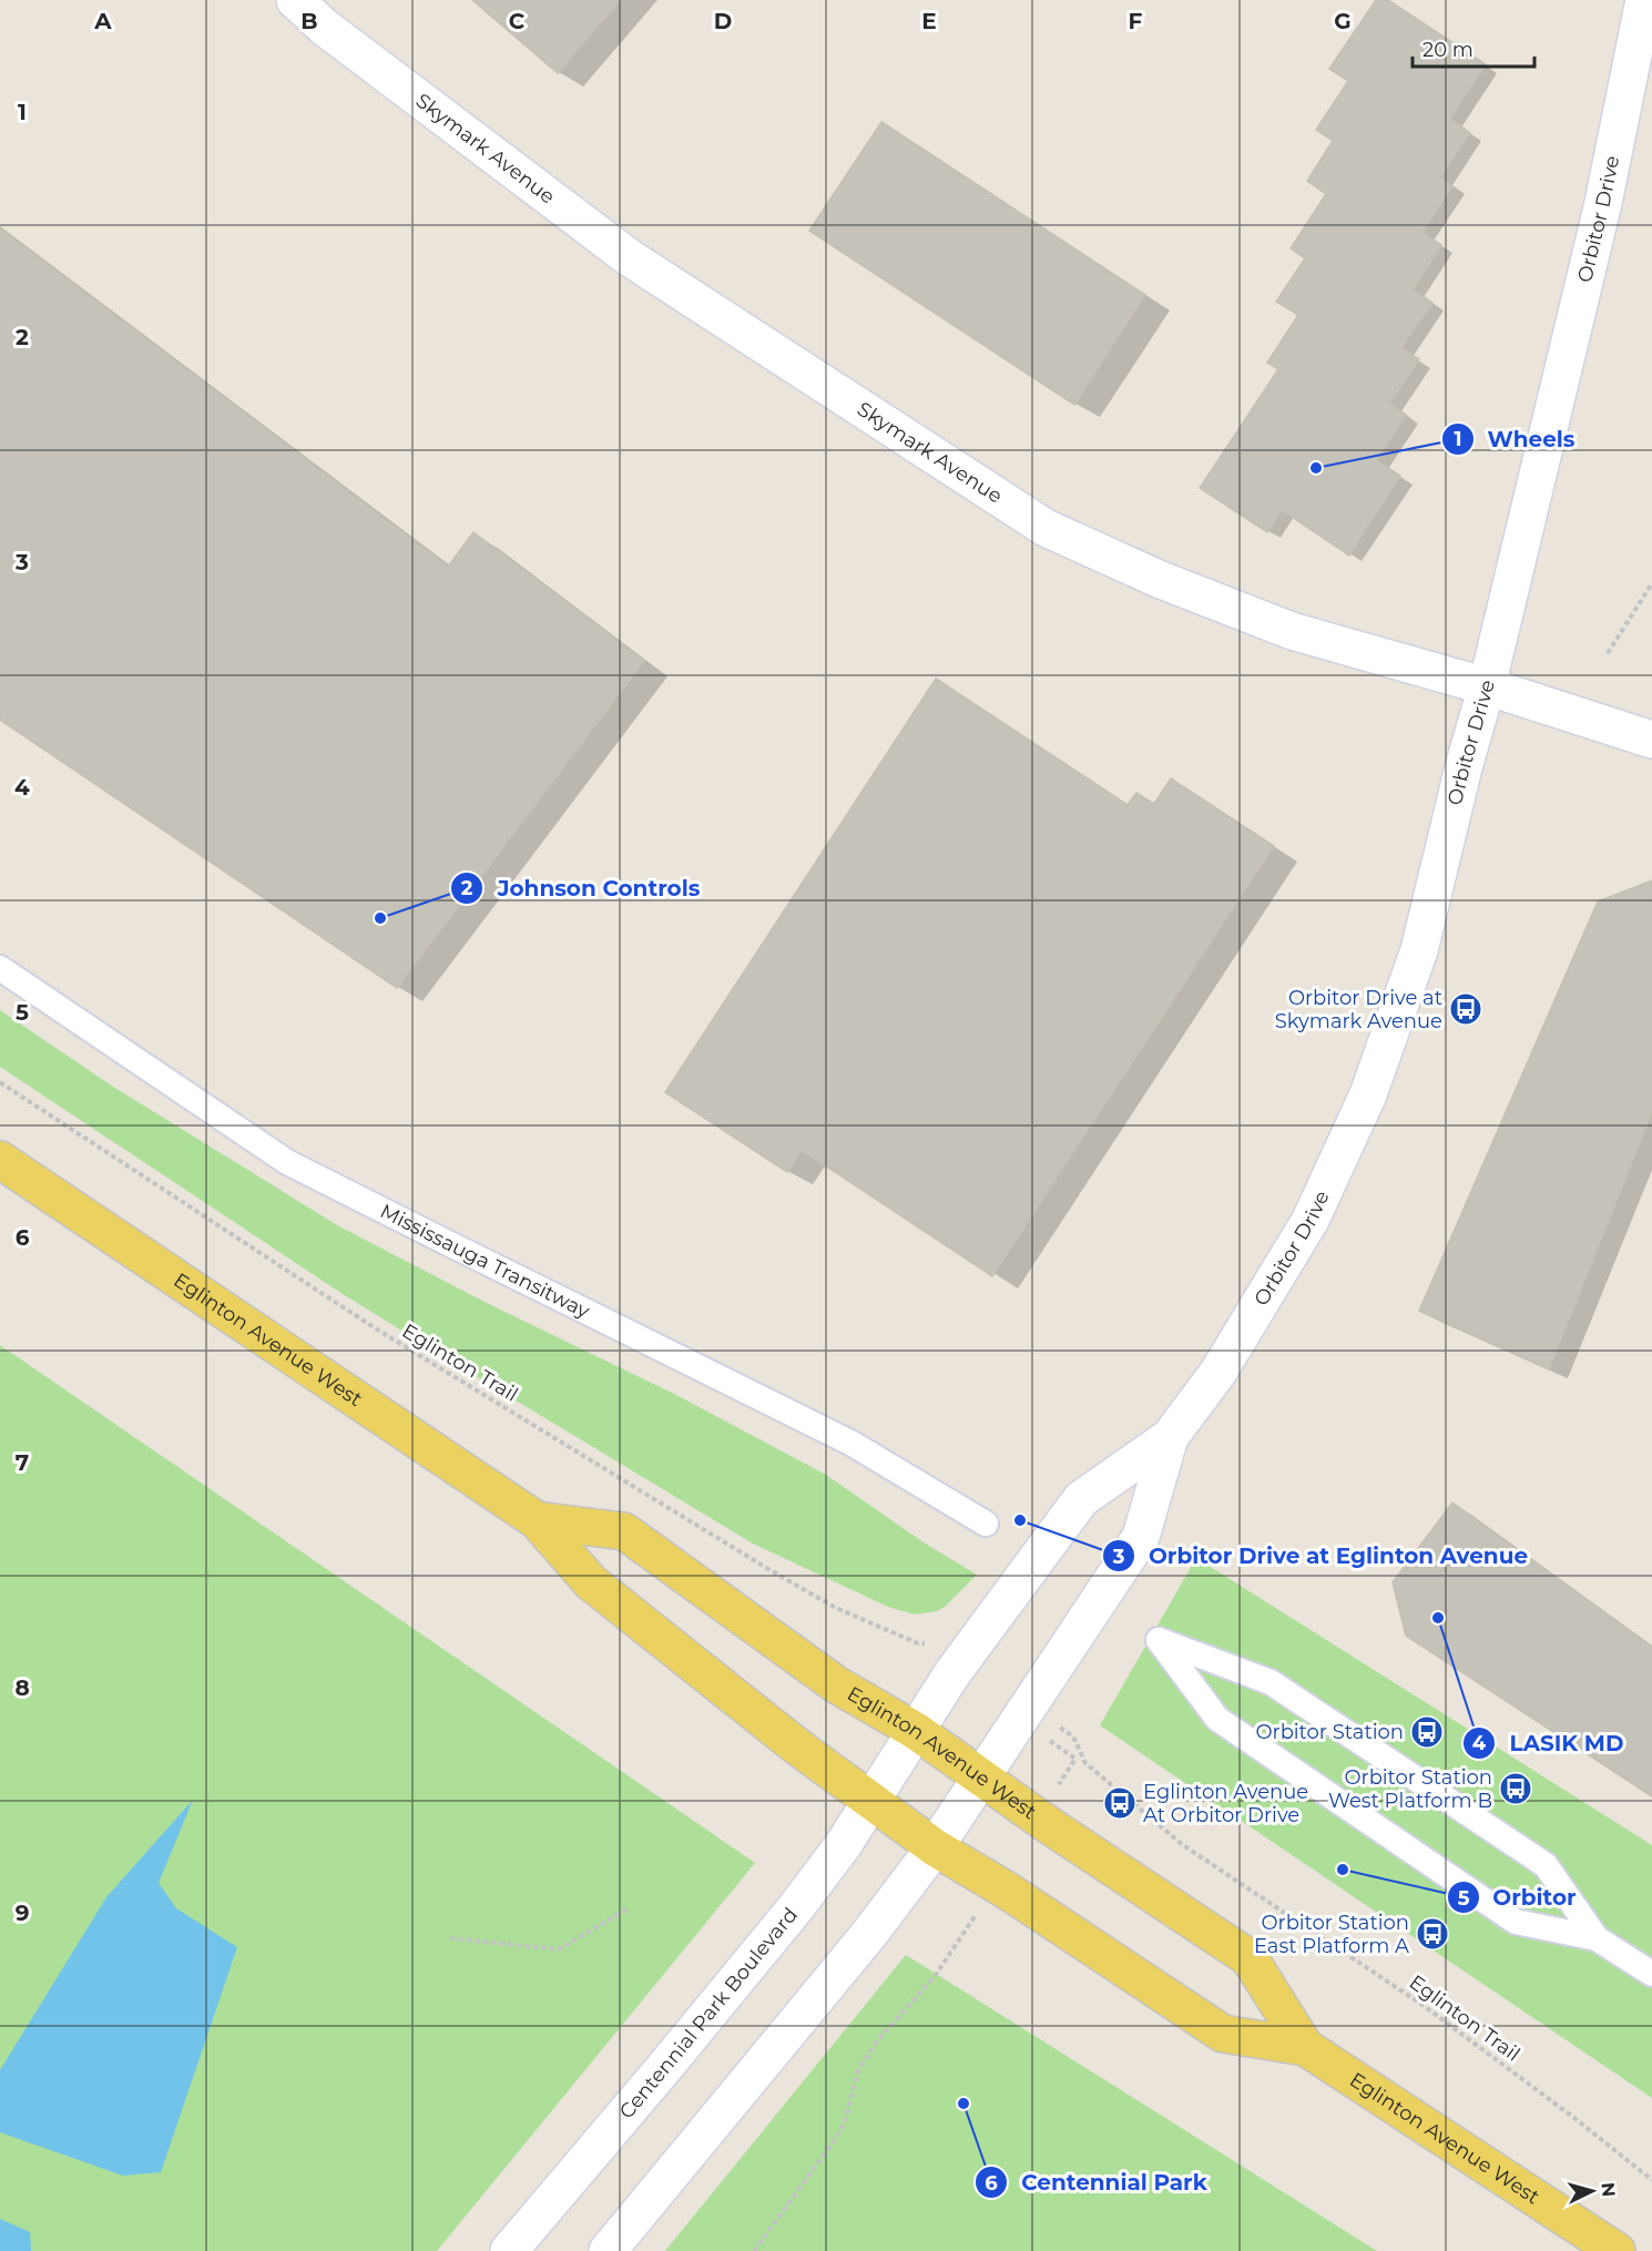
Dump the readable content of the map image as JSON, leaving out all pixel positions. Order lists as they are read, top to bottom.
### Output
{
  "streets": {
    "main road": ["Eglinton Avenue West"],
    "street": ["Skymark Avenue", "Orbitor Drive", "Centennial Park Boulevard"],
    "lane": ["Mississauga Transitway"],
    "path": ["Eglinton Trail"]
  },
  "crossings": [
    ["Skymark Avenue", "Orbitor Drive"],
    ["Orbitor Drive", "Eglinton Avenue West"],
    ["Orbitor Drive", "Centennial Park Boulevard"],
    ["Eglinton Avenue West", "Centennial Park Boulevard"]
  ],
  "places": {
    "other": [
      "Wheels",
      "Johnson Controls",
      "Orbitor Drive at Eglinton Avenue",
      "LASIK MD",
      "Orbitor",
      "Centennial Park"
    ],
    "bus stop": [
      "Orbitor Drive at Skymark Avenue",
      "Orbitor Station",
      "Orbitor Station West Platform B",
      "Eglinton Avenue At Orbitor Drive",
      "Orbitor Station East Platform A"
    ]
  },
  "scale_bar": "20 m",
  "north": "right",
  "grid": {
    "columns": [
      "A",
      "B",
      "C",
      "D",
      "E",
      "F",
      "G"
    ],
    "rows": [
      "1",
      "2",
      "3",
      "4",
      "5",
      "6",
      "7",
      "8",
      "9"
    ]
  }
}
